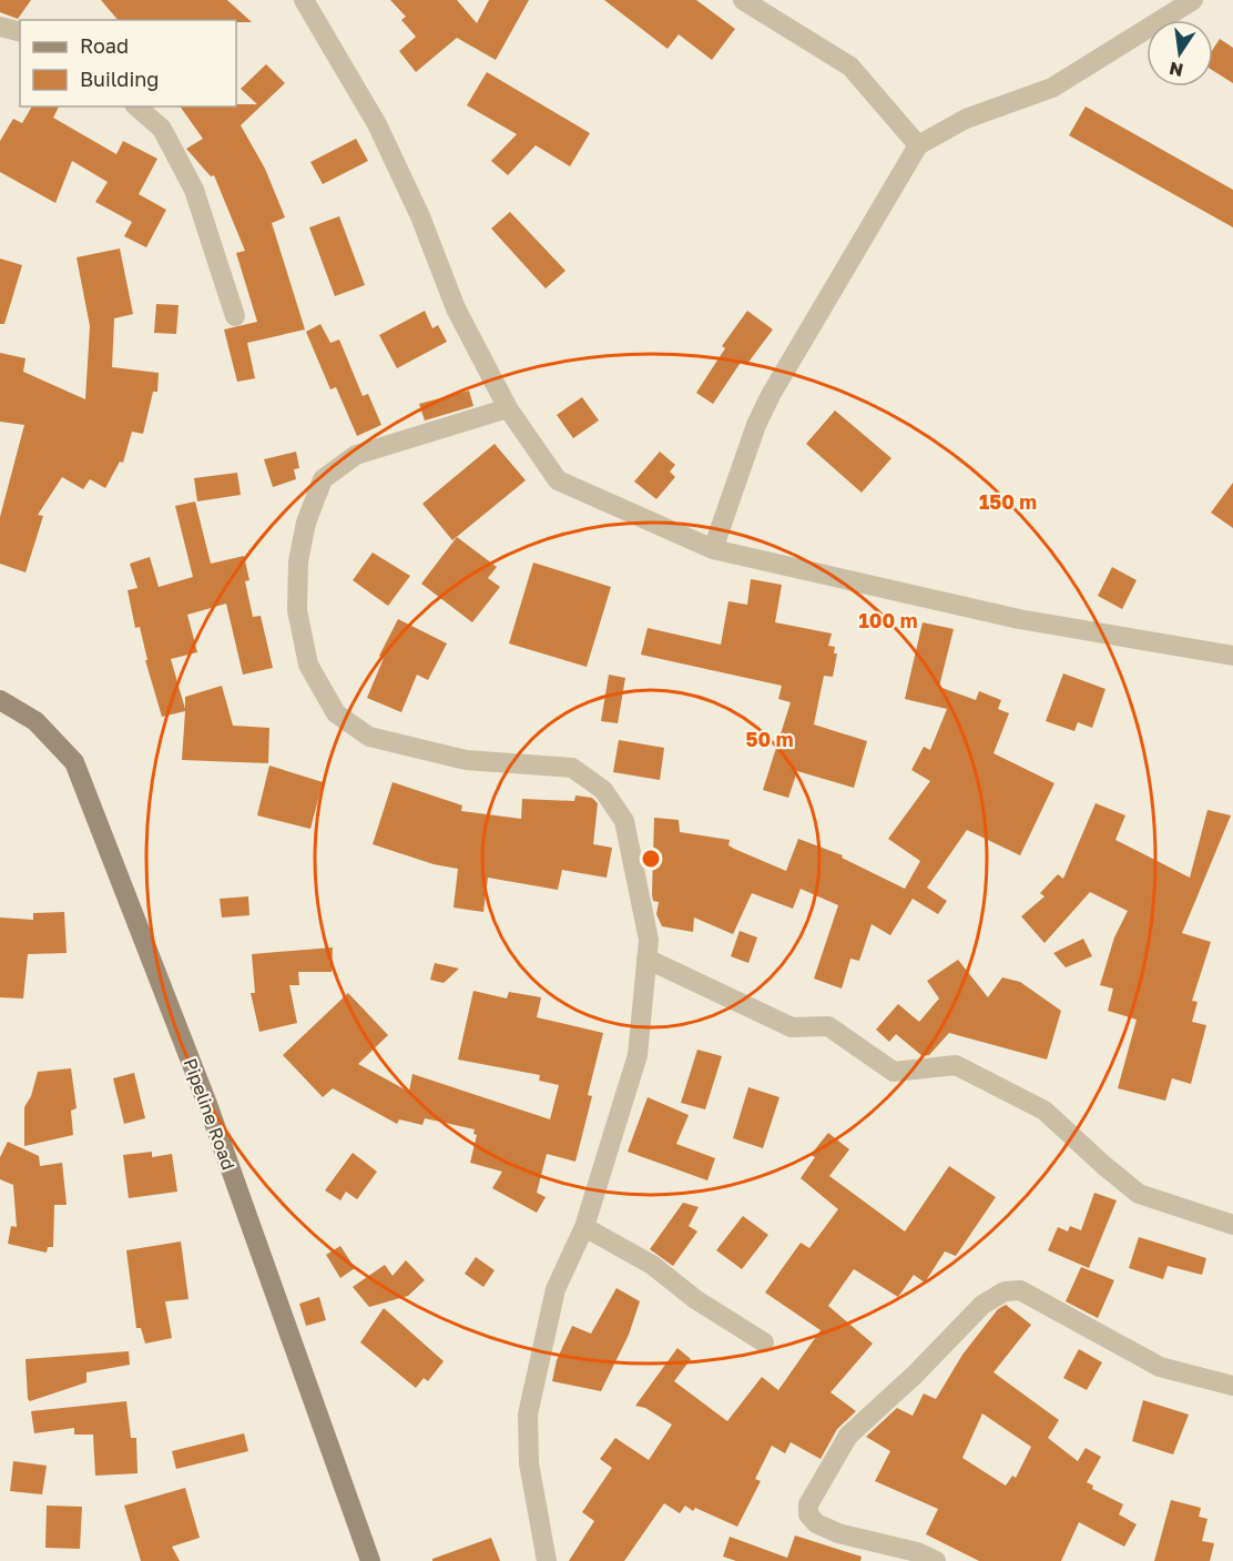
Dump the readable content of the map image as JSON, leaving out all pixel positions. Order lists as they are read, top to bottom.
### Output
{
  "streets": {
    "street": ["Pipeline Road"]
  },
  "legend": ["Road", "Building"],
  "north": "bottom",
  "rings": ["150 m", "100 m", "50 m"]
}
